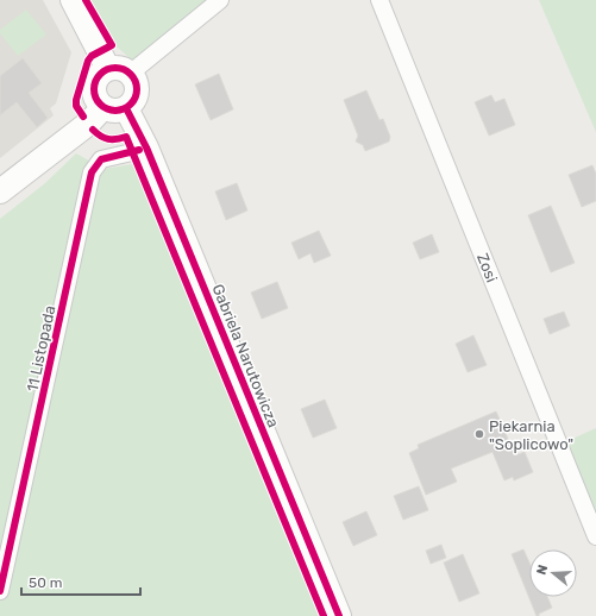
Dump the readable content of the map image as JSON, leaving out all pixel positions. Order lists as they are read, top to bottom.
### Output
{
  "streets": {
    "street": ["Zosi", "11 Listopada", "Gabriela Narutowicza"]
  },
  "crossings": [
    ["11 Listopada", "Gabriela Narutowicza"]
  ],
  "places": ["Piekarnia \"Soplicowo\""],
  "scale_bar": "50 m",
  "north": "left"
}
